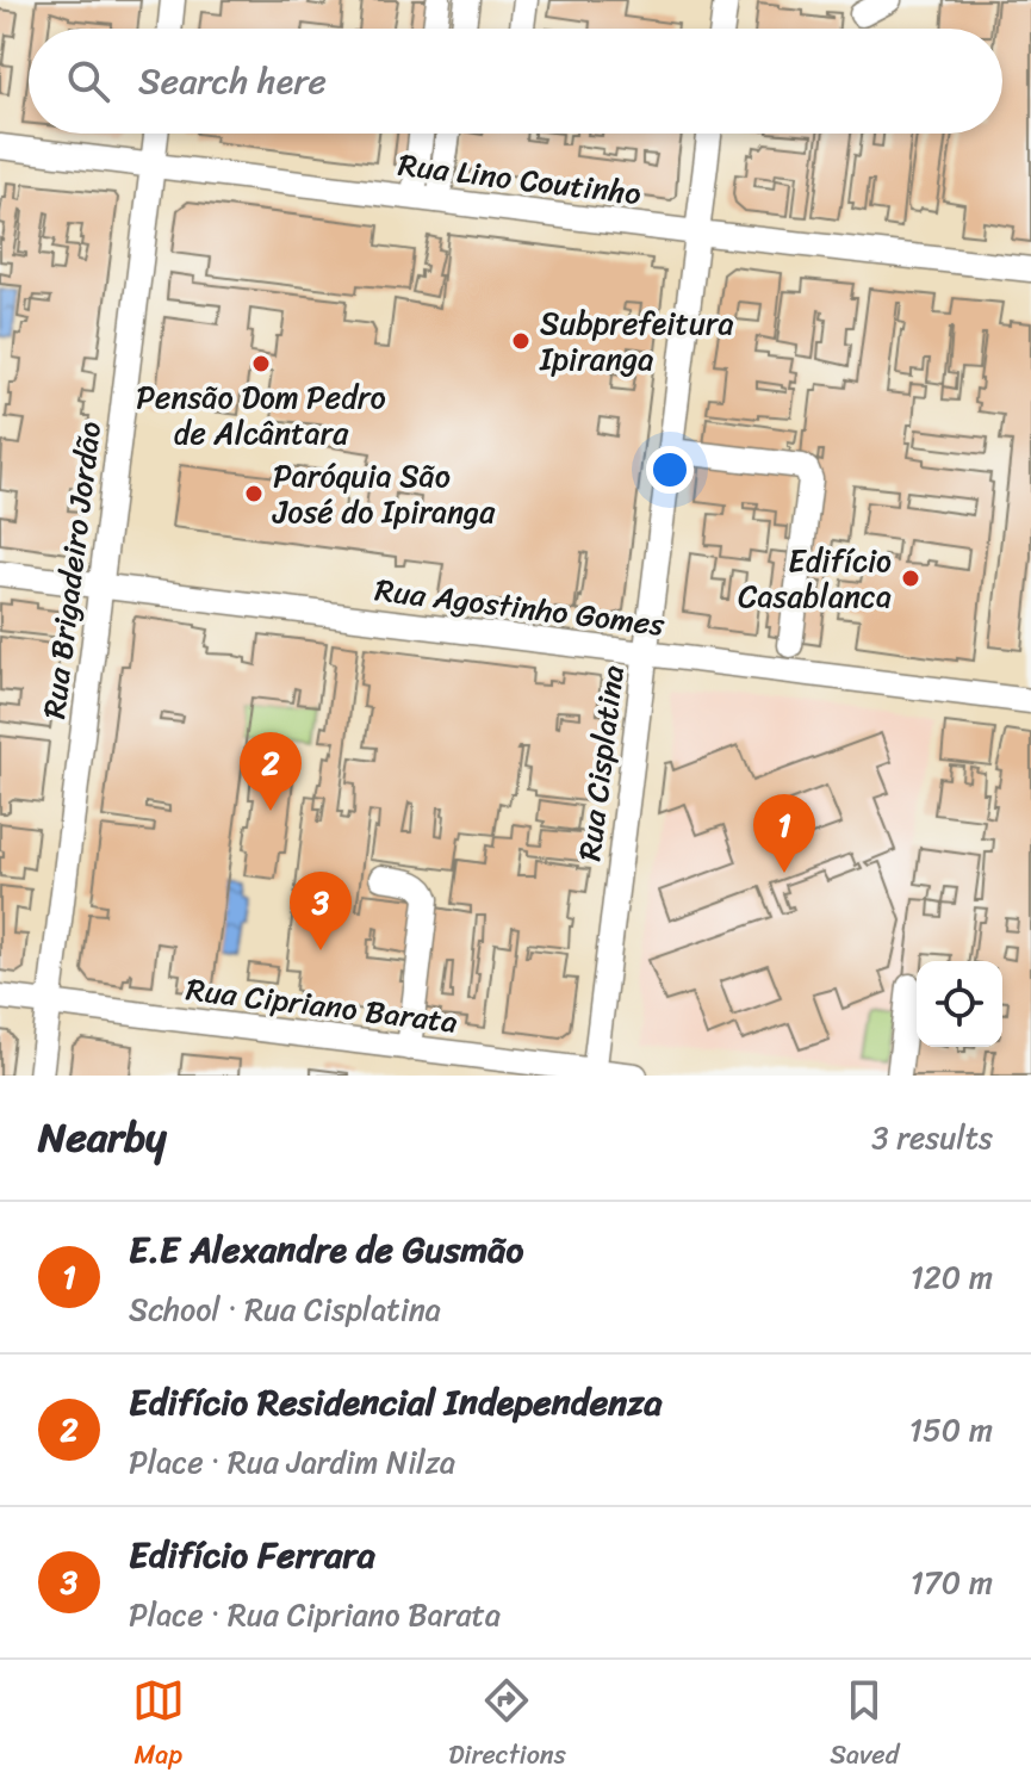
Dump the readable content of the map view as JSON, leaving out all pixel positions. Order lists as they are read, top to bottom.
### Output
{
  "streets": {
    "street": [
      "Rua Lino Coutinho",
      "Rua Brigadeiro Jordão",
      "Rua Agostinho Gomes",
      "Rua Cisplatina",
      "Rua Cipriano Barata"
    ]
  },
  "crossings": [
    ["Rua Lino Coutinho", "Rua Brigadeiro Jordão"],
    ["Rua Lino Coutinho", "Rua Cisplatina"],
    ["Rua Brigadeiro Jordão", "Rua Agostinho Gomes"],
    ["Rua Brigadeiro Jordão", "Rua Cipriano Barata"],
    ["Rua Agostinho Gomes", "Rua Cisplatina"],
    ["Rua Cisplatina", "Rua Cipriano Barata"]
  ],
  "places": [
    "Subprefeitura Ipiranga",
    "Pensão Dom Pedro de Alcântara",
    "Paróquia São José do Ipiranga",
    "Edifício Casablanca"
  ],
  "page": {
    "search": "Search here",
    "pins": ["2", "1", "3"],
    "heading": ["Nearby", "3 results"],
    "list": [
      {
        "mark": "1",
        "name": "E.E Alexandre de Gusmão",
        "note": "School · Rua Cisplatina",
        "value": "120 m"
      },
      {
        "mark": "2",
        "name": "Edifício Residencial Independenza",
        "note": "Place · Rua Jardim Nilza",
        "value": "150 m"
      },
      {
        "mark": "3",
        "name": "Edifício Ferrara",
        "note": "Place · Rua Cipriano Barata",
        "value": "170 m"
      }
    ],
    "nav": ["Map", "Directions", "Saved"]
  }
}
